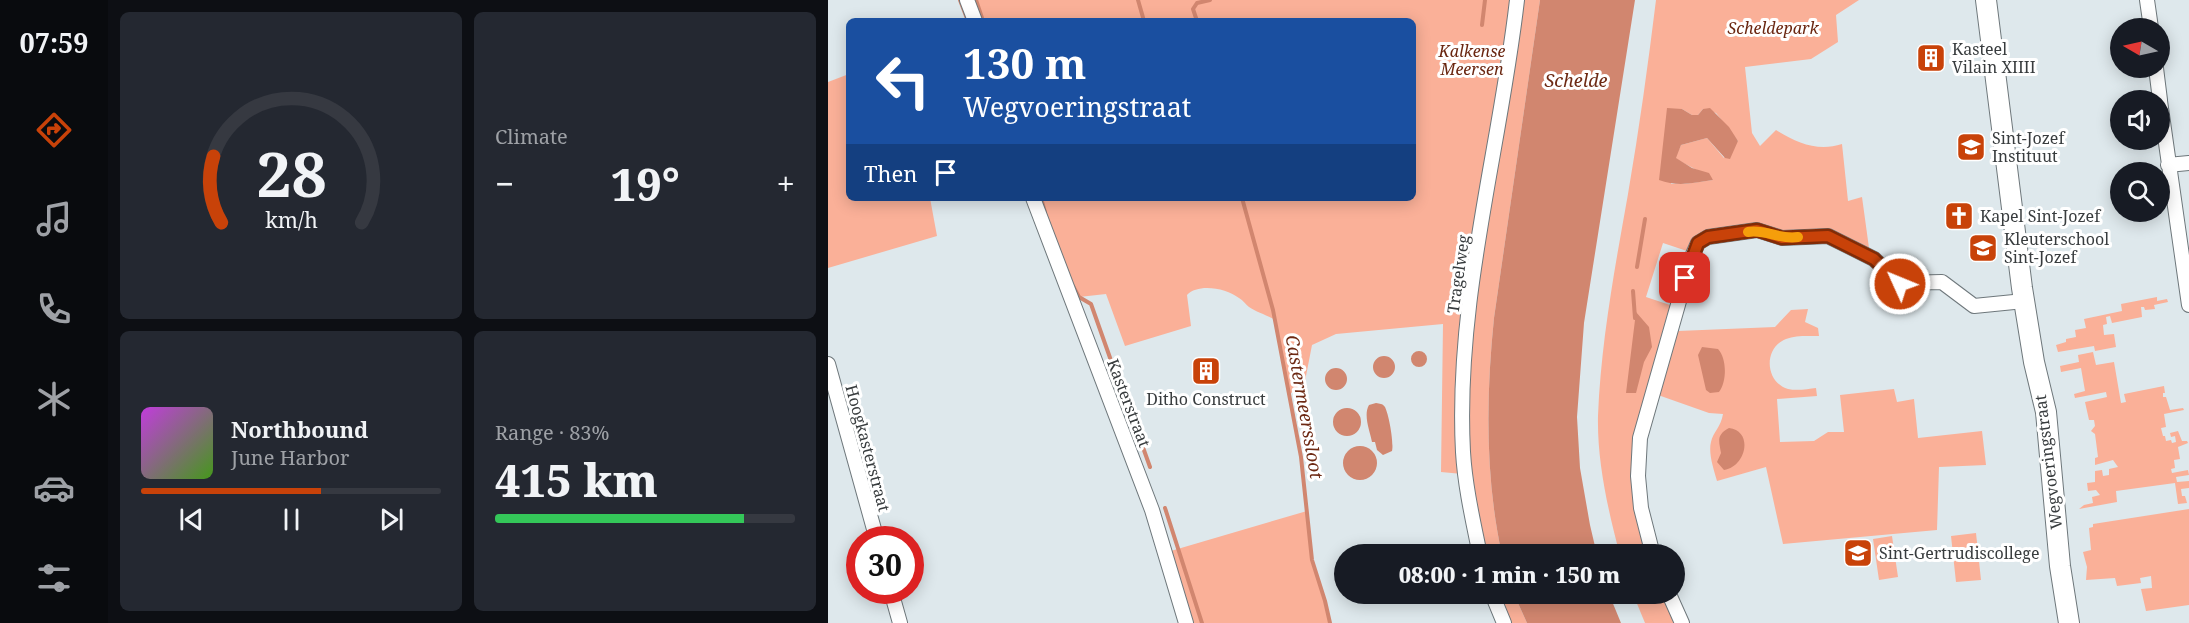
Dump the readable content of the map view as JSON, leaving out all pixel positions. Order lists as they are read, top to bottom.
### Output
{
  "streets": {
    "street": [
      "Tragelweg",
      "Kasterstraat",
      "Hoogkasterstraat",
      "Wegvoeringstraat"
    ]
  },
  "water": ["Schelde", "Castermeerssloot"],
  "parks": ["Scheldepark", "Kalkense Meersen"],
  "places": {
    "building": ["Kasteel Vilain XIIII", "Ditho Construct"],
    "school or university": ["Sint-Jozef Instituut", "Kleuterschool Sint-Jozef", "Sint-Gertrudiscollege"],
    "church": ["Kapel Sint-Jozef"]
  },
  "north": "left",
  "page": {
    "tabs": "07:59",
    "tile": [
      "Climate",
      ["Range · 83%", "415 km"]
    ],
    "turn": ["130 m", "Wegvoeringstraat"],
    "then": "Then",
    "heat": ["−", "19°", "+"],
    "song": ["Northbound", "June Harbor"],
    "limit": "30",
    "trip": "08:00 · 1 min · 150 m",
    "gauge": ["28", "km/h"]
  }
}
